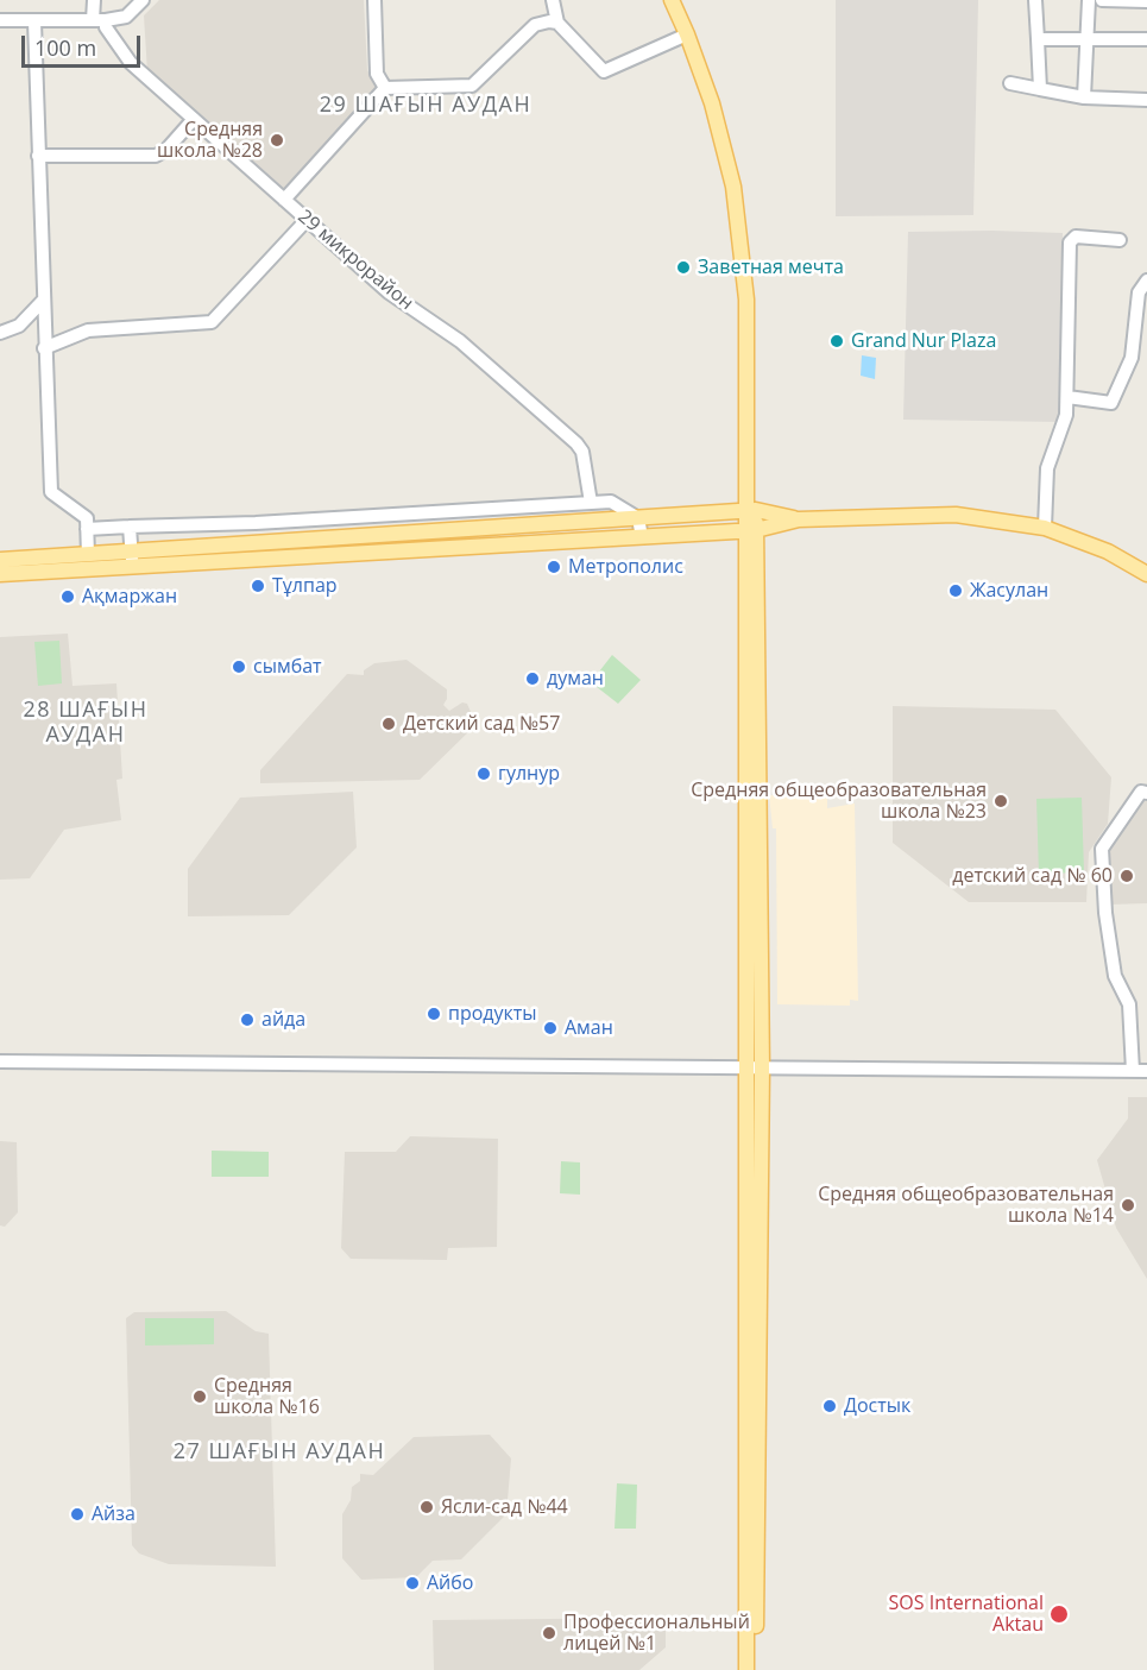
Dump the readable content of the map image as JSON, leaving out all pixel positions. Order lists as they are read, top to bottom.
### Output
{
  "streets": {
    "street": ["29 микрорайон"]
  },
  "districts": ["29 ШАҒЫН АУДАН", "28 ШАҒЫН АУДАН", "27 ШАҒЫН АУДАН"],
  "places": [
    "Средняя школа №28",
    "Заветная мечта",
    "Grand Nur Plaza",
    "Метрополис",
    "Тұлпар",
    "Жасулан",
    "Ақмаржан",
    "сымбат",
    "думан",
    "Детский сад №57",
    "гулнур",
    "Средняя общеобразовательная школа №23",
    "детский сад № 60",
    "продукты",
    "айда",
    "Аман",
    "Cредняя общеобразовательная школа №14",
    "Средняя школа №16",
    "Достык",
    "Ясли-сад №44",
    "Айза",
    "Айбо",
    "SOS International Aktau",
    "Профессиональный лицей №1"
  ],
  "scale_bar": "100 m"
}
